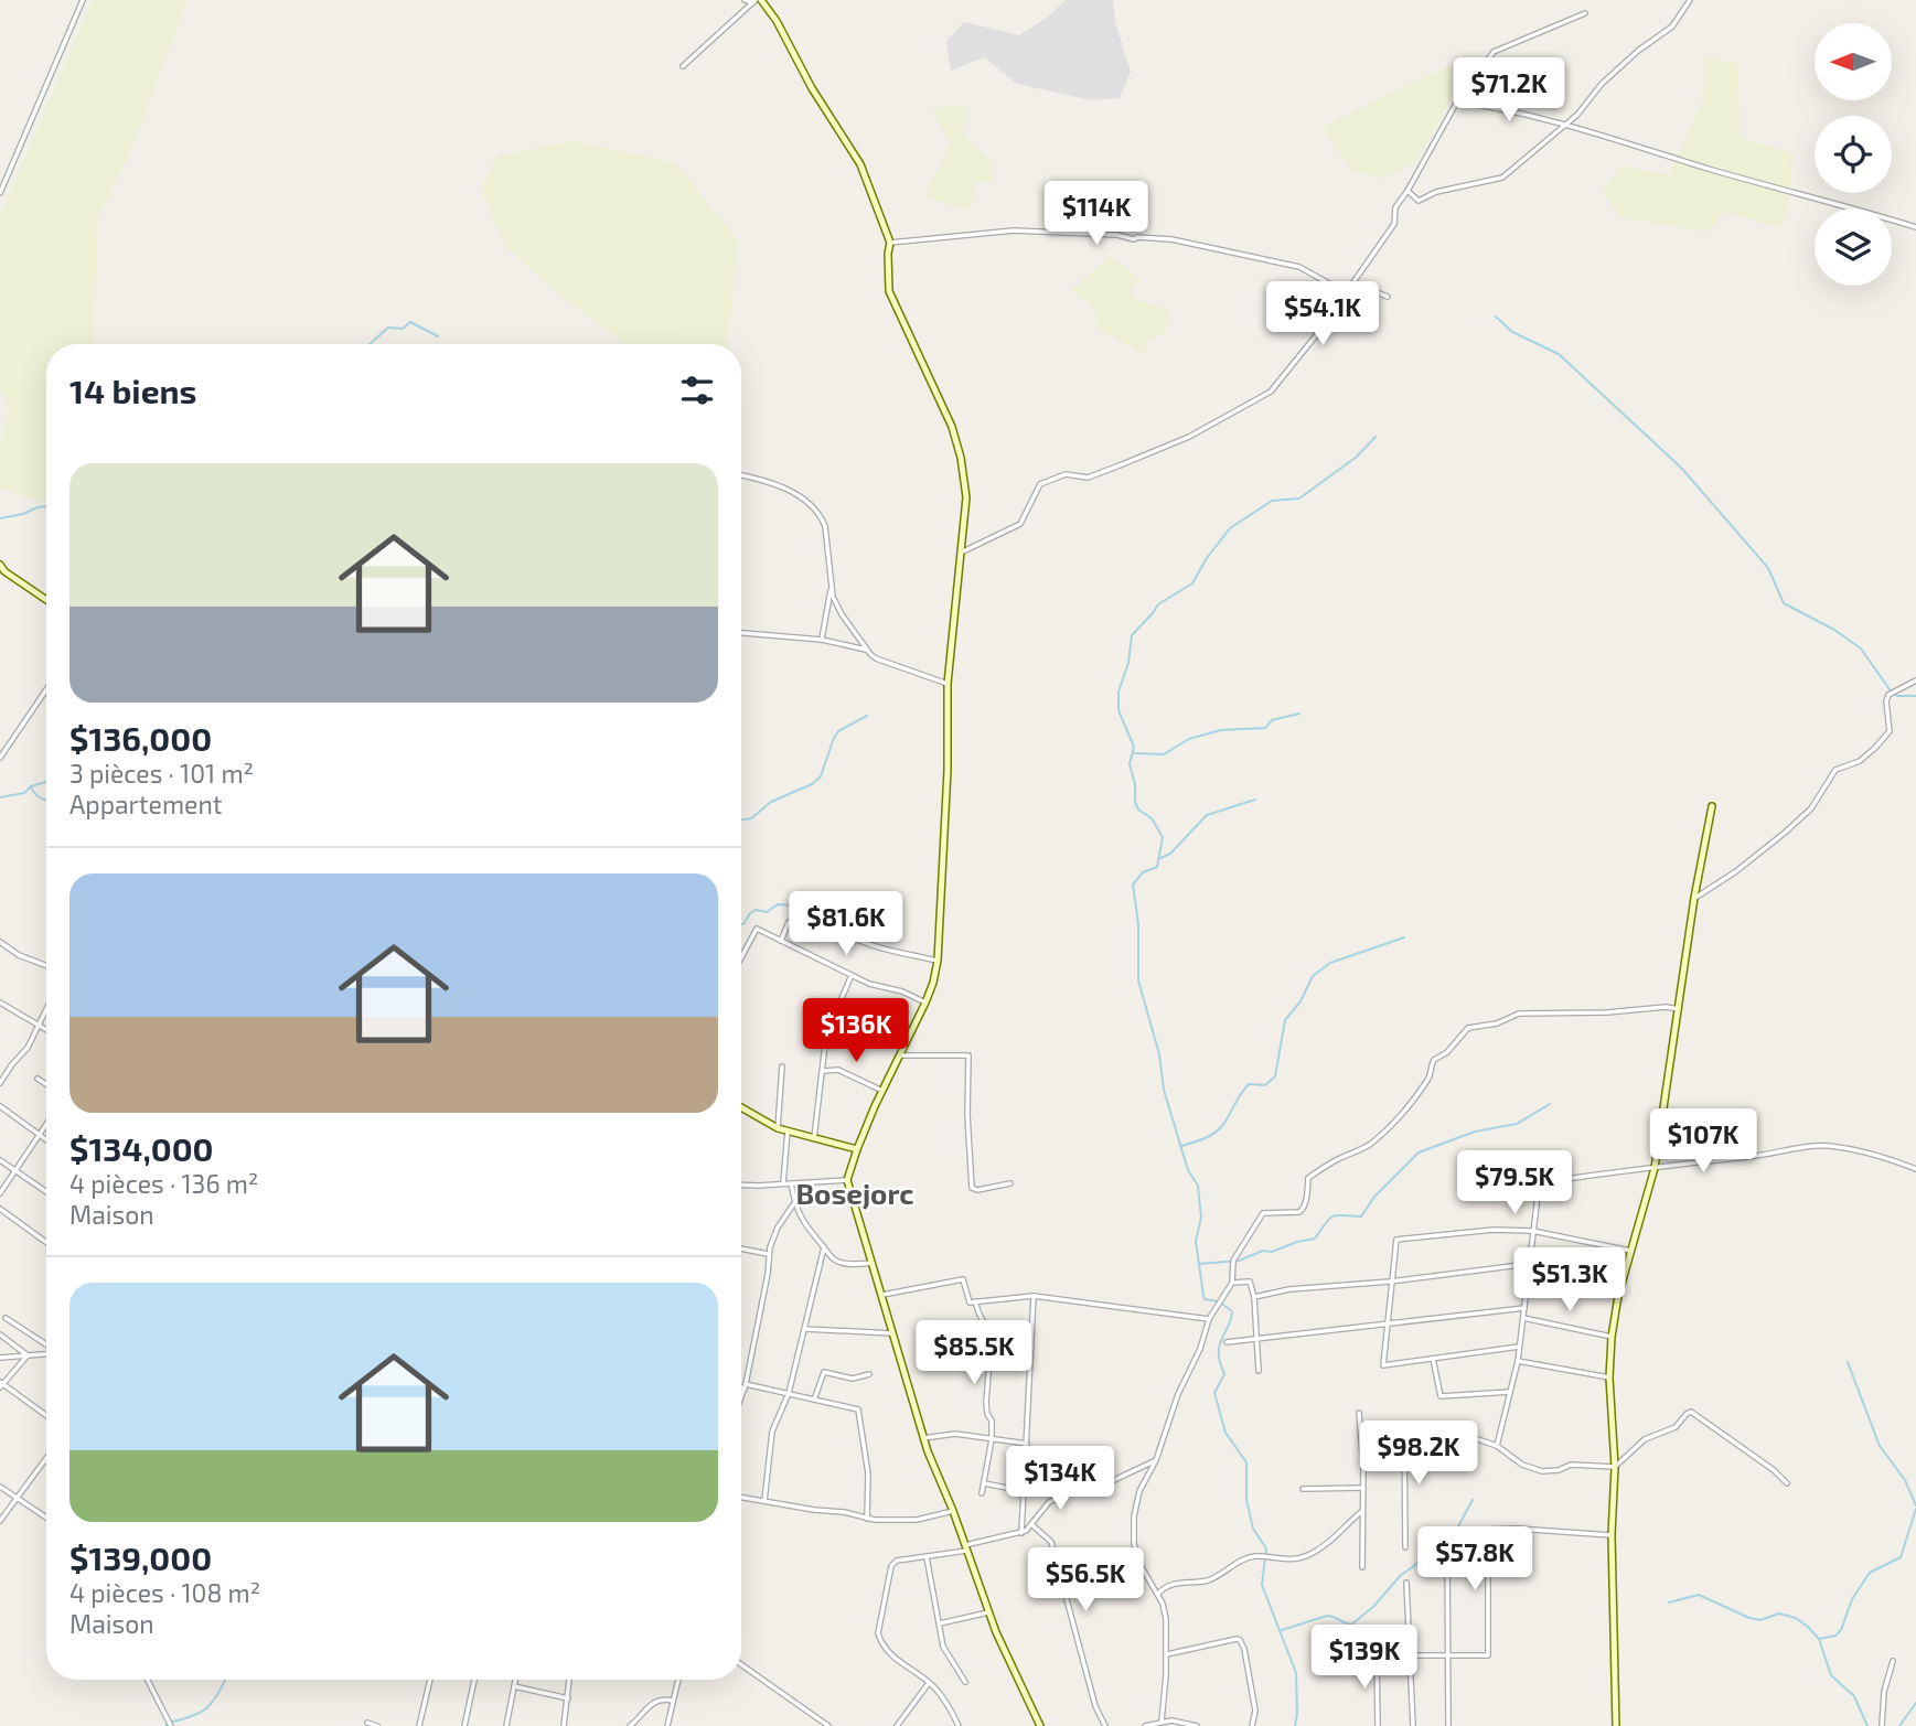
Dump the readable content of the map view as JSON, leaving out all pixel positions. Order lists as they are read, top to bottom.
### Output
{
  "districts": ["Bosejorc"],
  "north": "left",
  "page": {
    "price": [
      "$71.2K",
      "$114K",
      "$54.1K",
      "$81.6K",
      "$136K",
      "$107K",
      "$79.5K",
      "$51.3K",
      "$85.5K",
      "$98.2K",
      "$134K",
      "$57.8K",
      "$56.5K",
      "$139K"
    ],
    "heading": "14 biens",
    "list": [
      {
        "name": "$136,000",
        "note": "3 pièces · 101 m² · Appartement"
      },
      {
        "name": "$134,000",
        "note": "4 pièces · 136 m² · Maison"
      },
      {
        "name": "$139,000",
        "note": "4 pièces · 108 m² · Maison"
      }
    ]
  }
}
